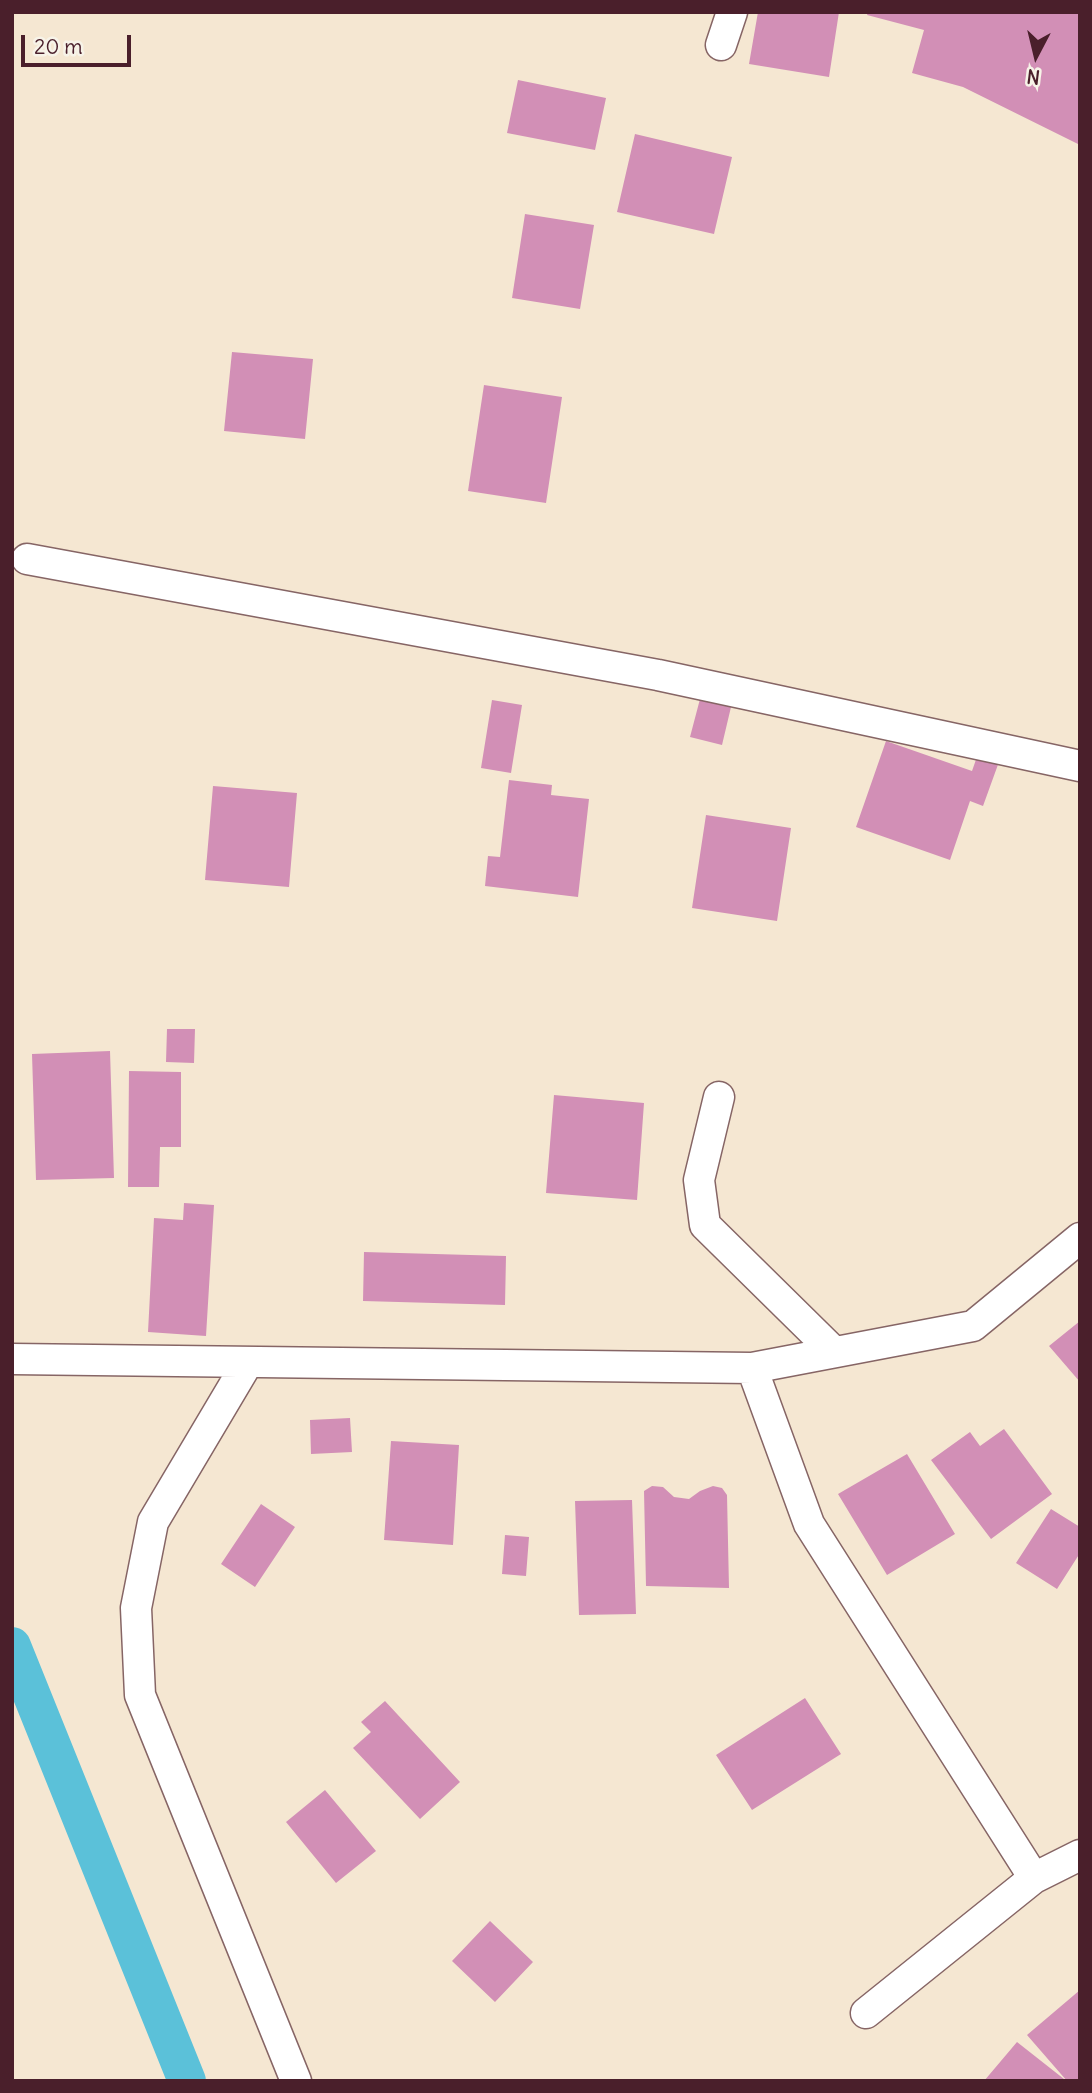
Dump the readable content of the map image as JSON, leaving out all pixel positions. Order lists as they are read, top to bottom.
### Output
{
  "scale_bar": "20 m",
  "north": "bottom"
}
